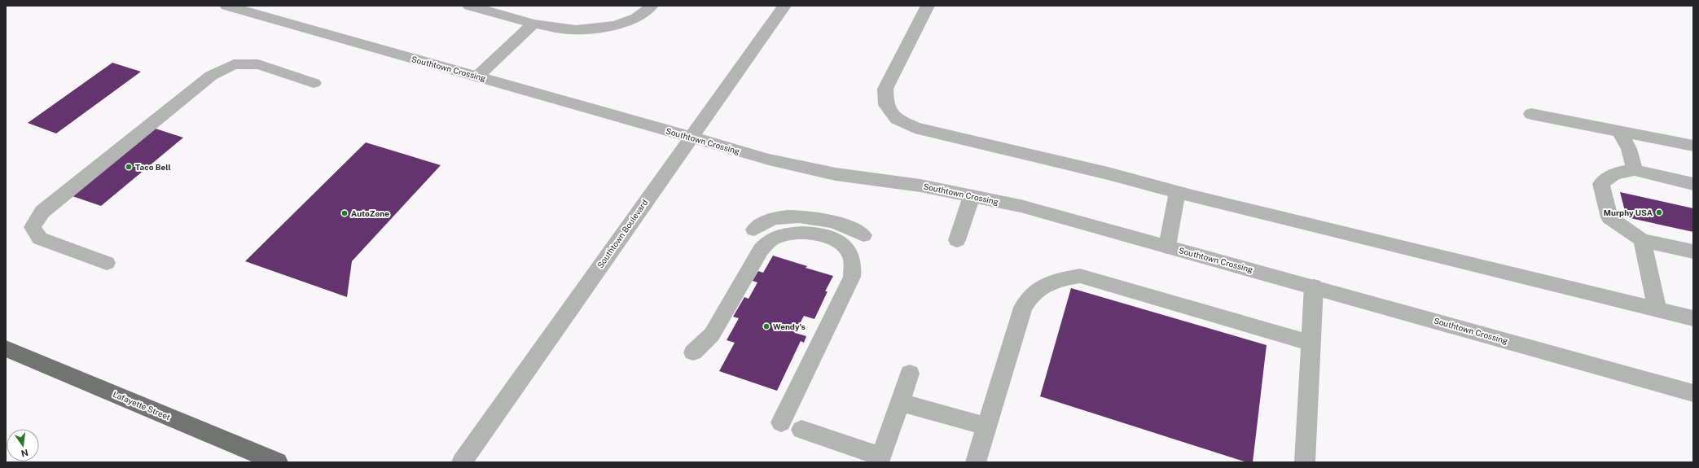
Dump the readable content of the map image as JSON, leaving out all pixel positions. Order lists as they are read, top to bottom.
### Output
{
  "streets": {
    "highway": ["Lafayette Street"],
    "street": ["Southtown Crossing", "Southtown Boulevard"]
  },
  "crossings": [
    ["Southtown Crossing", "Southtown Boulevard"]
  ],
  "places": [
    "Taco Bell",
    "Murphy USA",
    "AutoZone",
    "Wendy's"
  ],
  "north": "bottom"
}
